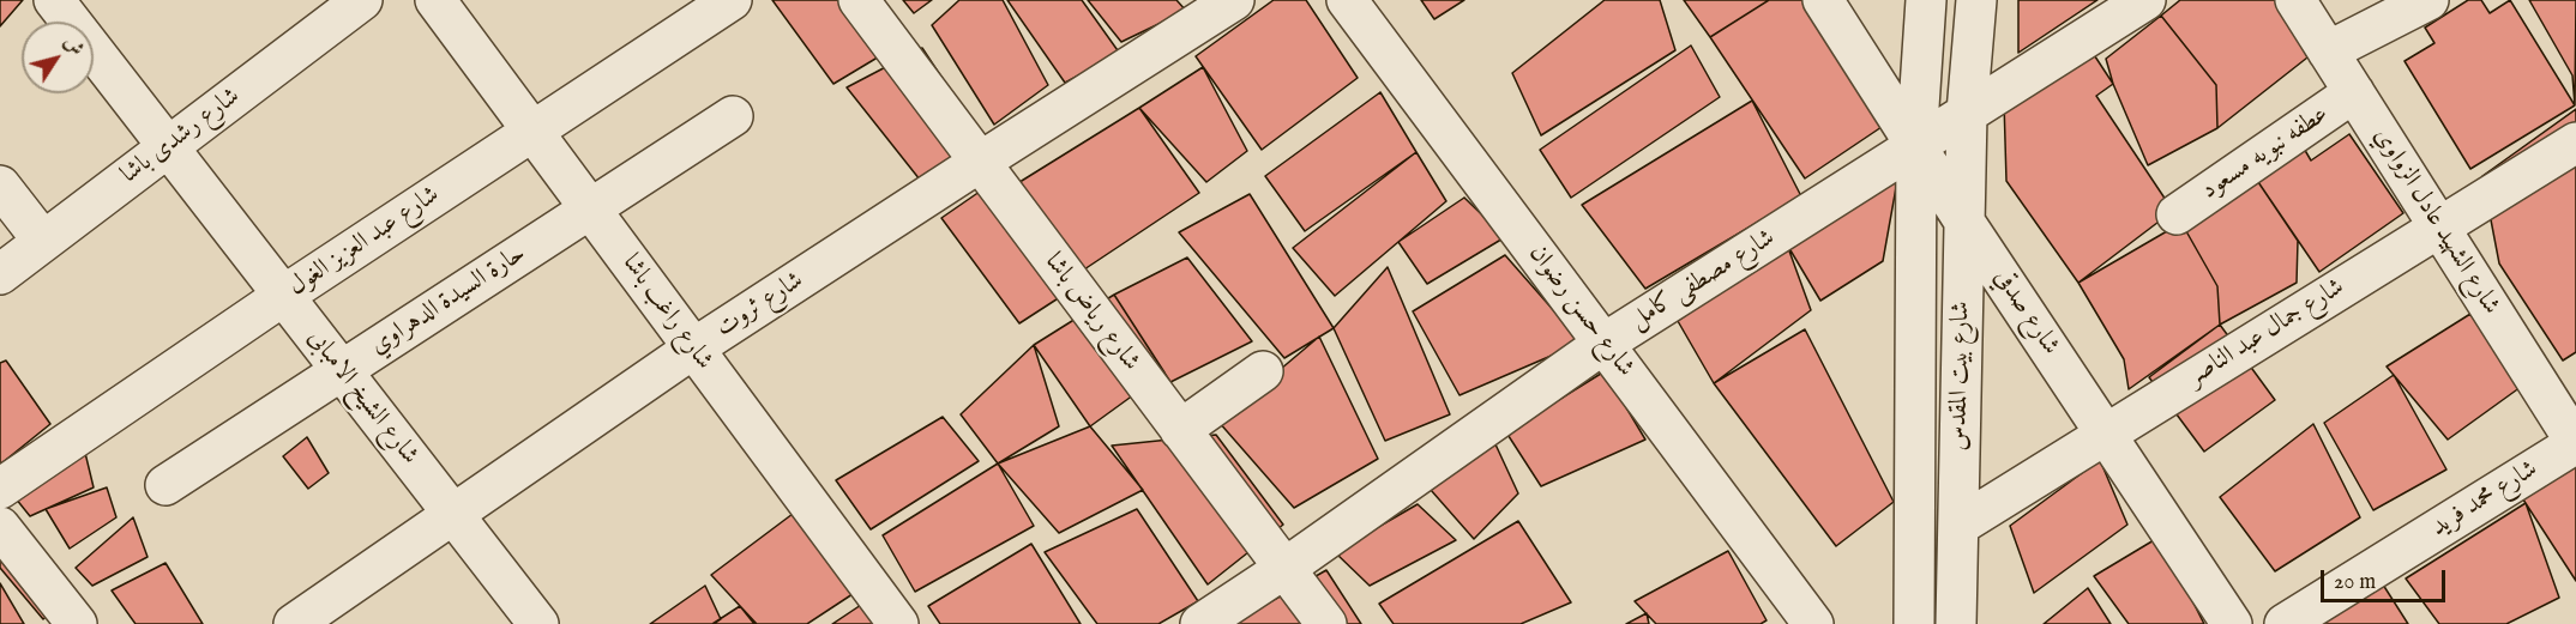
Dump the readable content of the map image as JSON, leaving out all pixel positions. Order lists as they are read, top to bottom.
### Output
{
  "streets": {
    "street": [
      "شارع رشدى باشا",
      "عطفه نبويه مسعود",
      "شارع الشهيد عادل الزواوي",
      "شارع عبد العزيز الغول",
      "شارع مصطفى كامل",
      "حارة السيدة الدهراوي",
      "شارع ثروت",
      "شارع حسن رضوان",
      "شارع راغب باشا",
      "شارع رياض باشا",
      "شارع صدقي",
      "شارع جمال عبد الناصر",
      "شارع بيت المقدس",
      "شارع الشيخ الامبابى",
      "شارع محمد فريد"
    ]
  },
  "crossings": [
    ["شارع رشدى باشا", "شارع الشيخ الامبابى"],
    ["عطفه نبويه مسعود", "شارع الشهيد عادل الزواوي"],
    ["شارع الشهيد عادل الزواوي", "شارع جمال عبد الناصر"],
    ["شارع الشهيد عادل الزواوي", "شارع محمد فريد"],
    ["شارع عبد العزيز الغول", "شارع راغب باشا"],
    ["شارع عبد العزيز الغول", "شارع الشيخ الامبابى"],
    ["شارع مصطفى كامل", "شارع حسن رضوان"],
    ["شارع مصطفى كامل", "شارع رياض باشا"],
    ["شارع مصطفى كامل", "شارع صدقي"],
    ["شارع مصطفى كامل", "شارع بيت المقدس"],
    ["حارة السيدة الدهراوي", "شارع راغب باشا"],
    ["حارة السيدة الدهراوي", "شارع الشيخ الامبابى"],
    ["شارع ثروت", "شارع راغب باشا"],
    ["شارع ثروت", "شارع رياض باشا"],
    ["شارع ثروت", "شارع الشيخ الامبابى"],
    ["شارع صدقي", "شارع جمال عبد الناصر"],
    ["شارع صدقي", "شارع بيت المقدس"],
    ["شارع جمال عبد الناصر", "شارع بيت المقدس"]
  ],
  "scale_bar": "20 m",
  "north": "top right"
}
